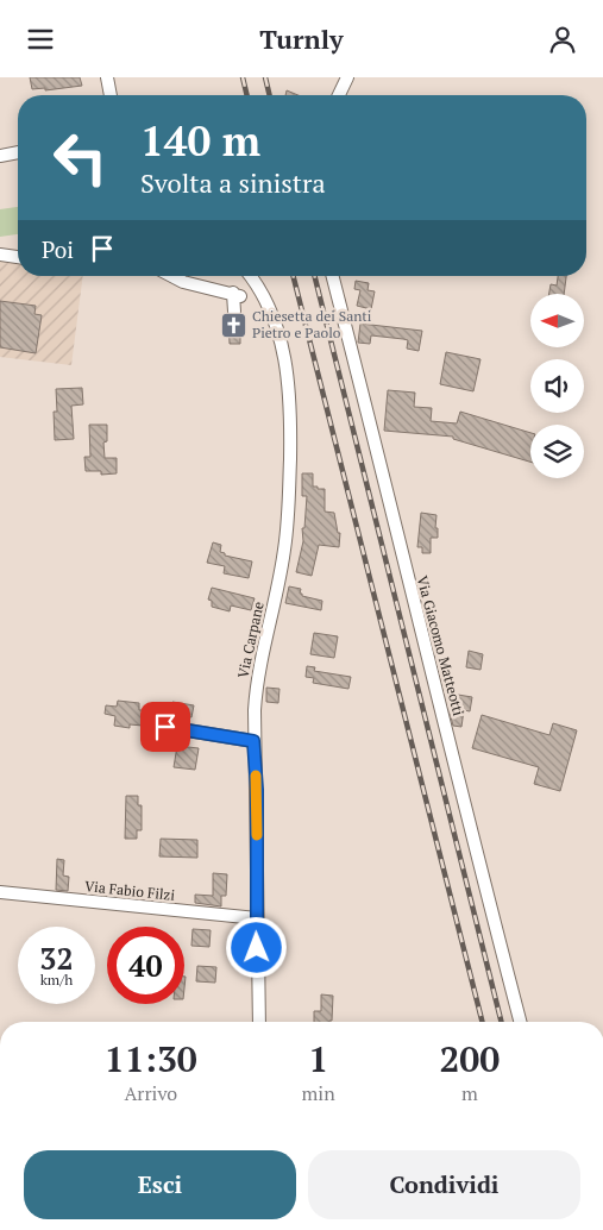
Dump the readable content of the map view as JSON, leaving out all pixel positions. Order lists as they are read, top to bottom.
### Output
{
  "streets": {
    "street": ["Via Carpane", "Via Giacomo Matteotti", "Via Fabio Filzi"]
  },
  "crossings": [
    ["Via Carpane", "Via Fabio Filzi"]
  ],
  "places": {
    "church": ["Chiesetta dei Santi Pietro e Paolo"]
  },
  "north": "left",
  "page": {
    "header": "Turnly",
    "turn": ["140 m", "Svolta a sinistra"],
    "then": "Poi",
    "speed": "32 km/h",
    "limit": "40",
    "eta": [
      "11:30",
      "Arrivo",
      "1",
      "min",
      "200",
      "m"
    ],
    "buttons": ["Esci", "Condividi"]
  }
}
